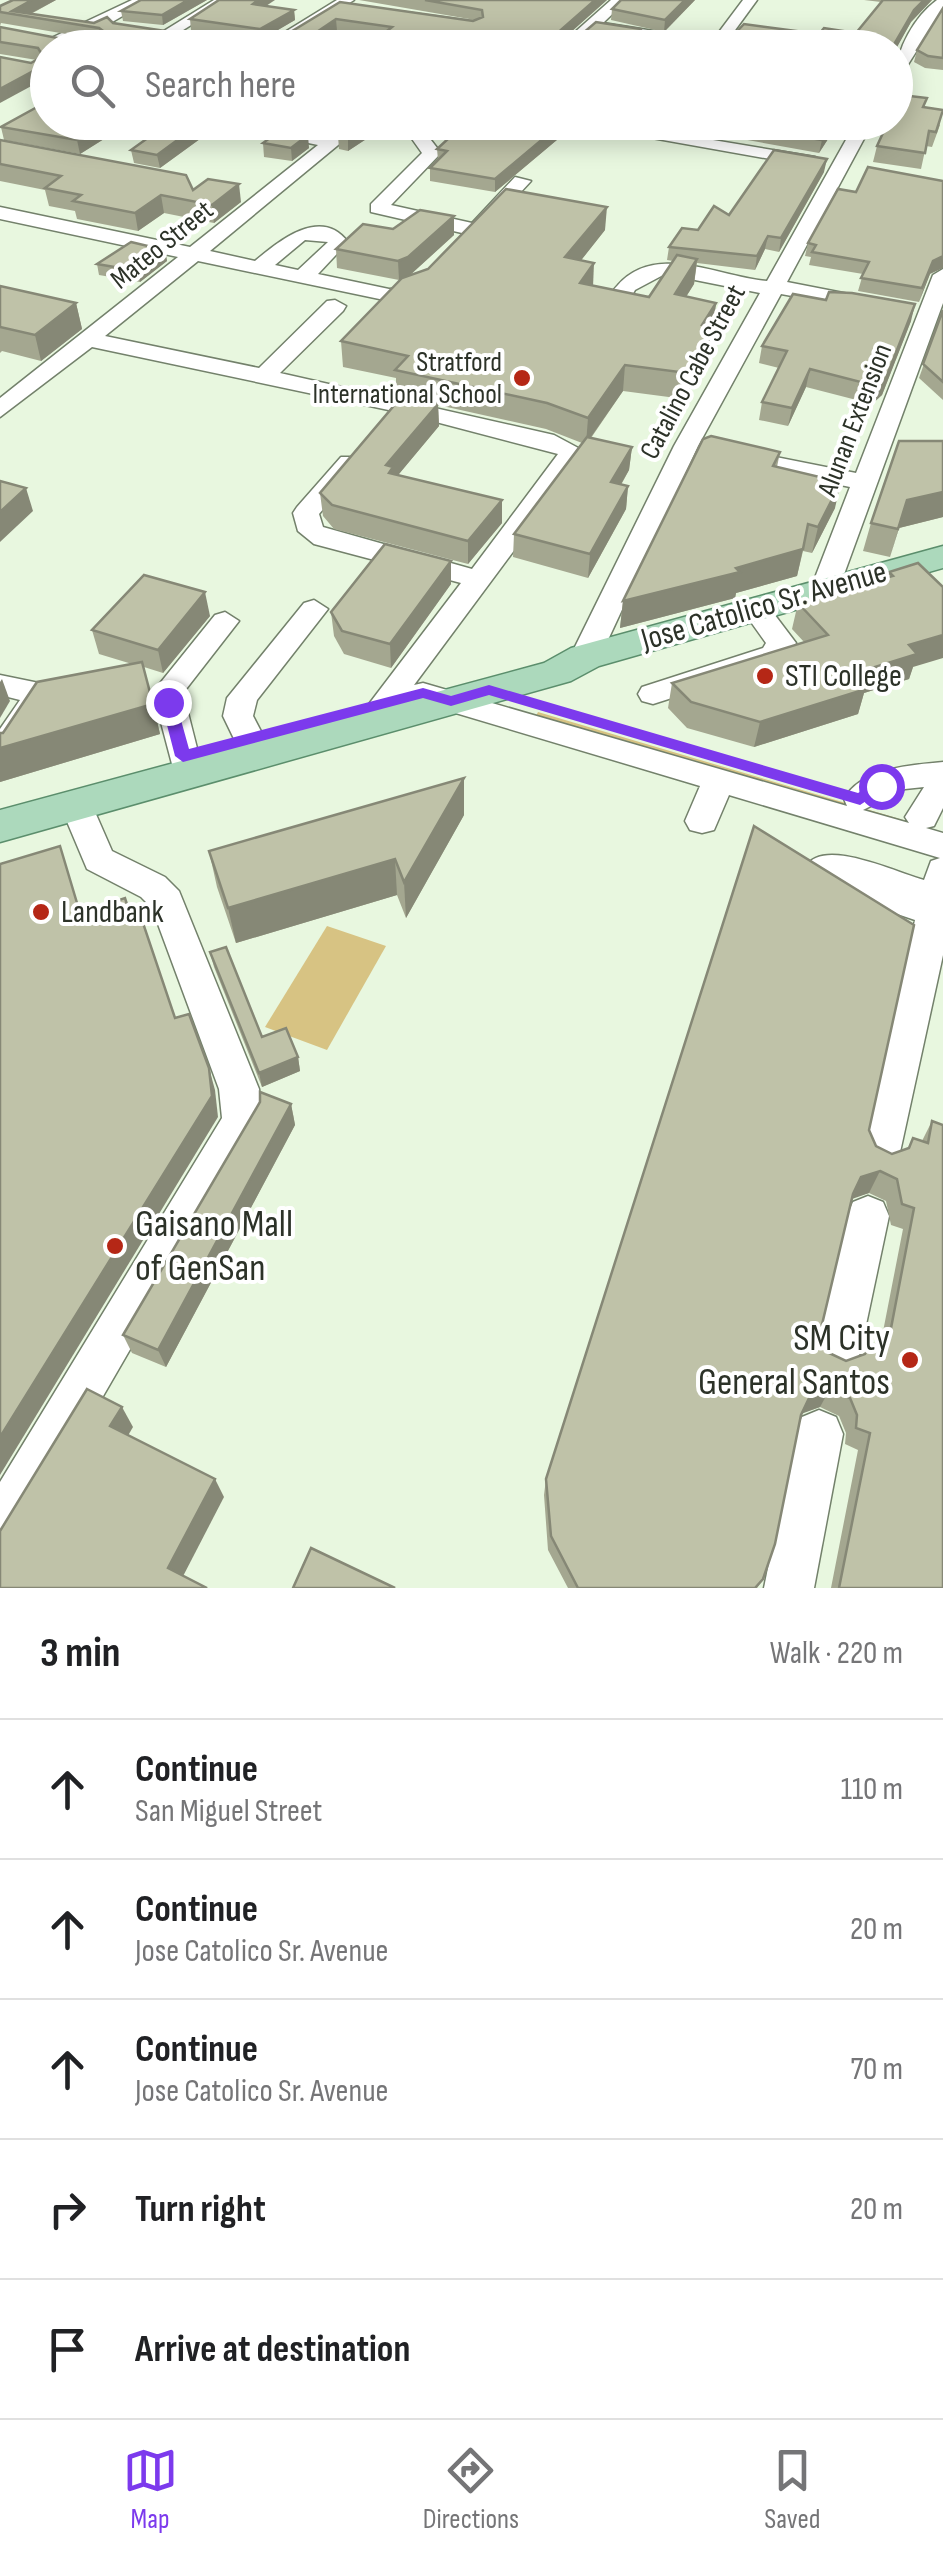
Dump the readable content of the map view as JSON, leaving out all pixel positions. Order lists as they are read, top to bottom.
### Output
{
  "streets": {
    "main road": ["Jose Catolico Sr. Avenue"],
    "street": ["Mateo Street", "Catalino Cabe Street", "Alunan Extension"]
  },
  "crossings": [
    ["Catalino Cabe Street", "Jose Catolico Sr. Avenue"],
    ["Alunan Extension", "Jose Catolico Sr. Avenue"]
  ],
  "places": [
    "Stratford International School",
    "STI College",
    "Landbank",
    "Gaisano Mall of GenSan",
    "SM City General Santos"
  ],
  "page": {
    "search": "Search here",
    "heading": ["3 min", "Walk · 220 m"],
    "list": [
      ["Continue", "San Miguel Street", "110 m"],
      ["Continue", "Jose Catolico Sr. Avenue", "20 m"],
      ["Continue", "Jose Catolico Sr. Avenue", "70 m"],
      ["Turn right", "20 m"],
      "Arrive at destination"
    ],
    "nav": ["Map", "Directions", "Saved"]
  }
}
